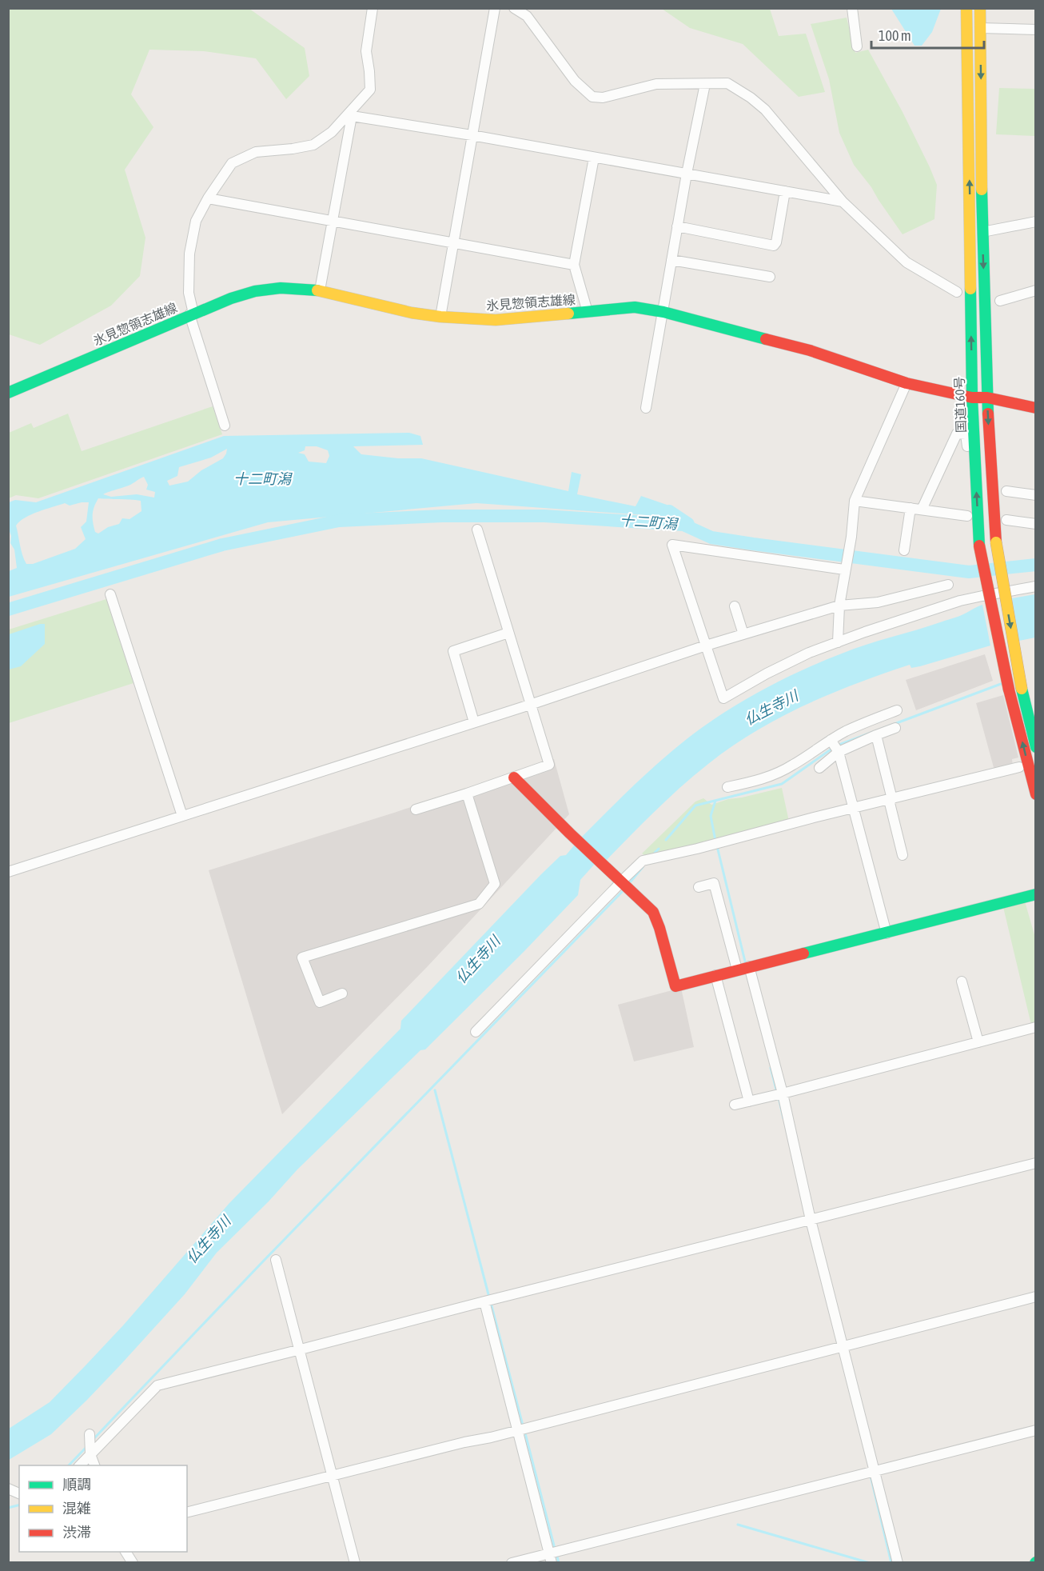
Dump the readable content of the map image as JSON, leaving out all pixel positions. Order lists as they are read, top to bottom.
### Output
{
  "streets": {
    "main road": ["氷見惣領志雄線", "国道160号"]
  },
  "crossings": [
    ["氷見惣領志雄線", "国道160号"]
  ],
  "water": ["十二町潟", "仏生寺川"],
  "legend": ["順調", "混雑", "渋滞"],
  "scale_bar": "100 m"
}
